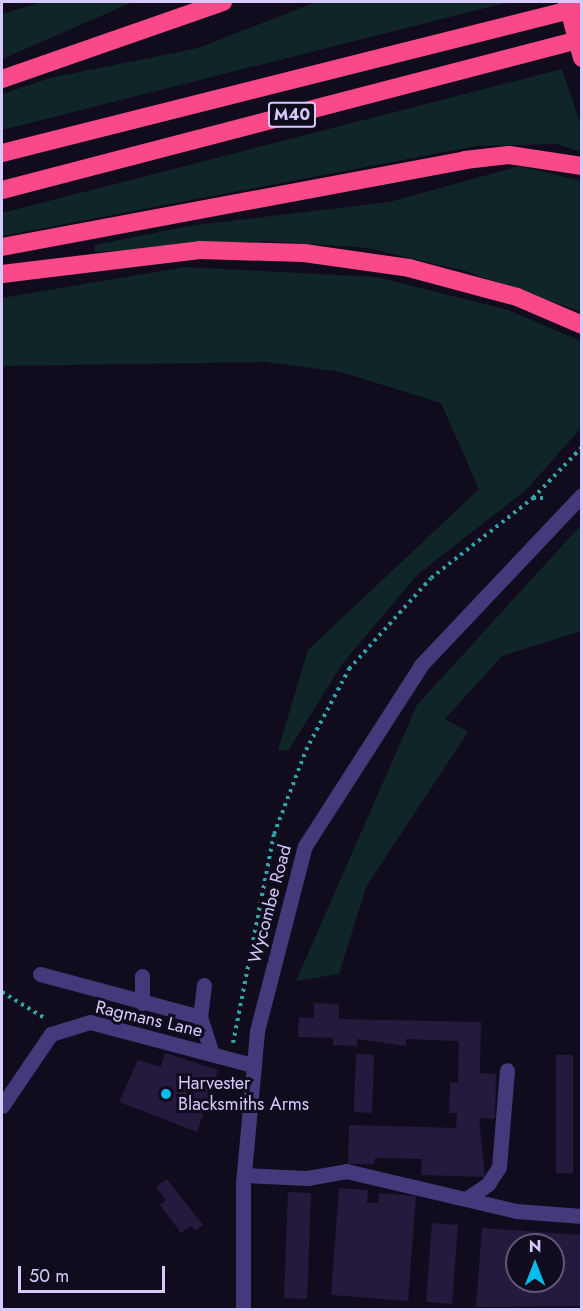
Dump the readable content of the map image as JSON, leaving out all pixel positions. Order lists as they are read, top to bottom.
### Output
{
  "streets": {
    "highway": ["M40"],
    "street": ["Wycombe Road", "Ragmans Lane"]
  },
  "crossings": [
    ["Wycombe Road", "Ragmans Lane"]
  ],
  "places": ["Harvester Blacksmiths Arms"],
  "scale_bar": "50 m",
  "north": "top"
}
